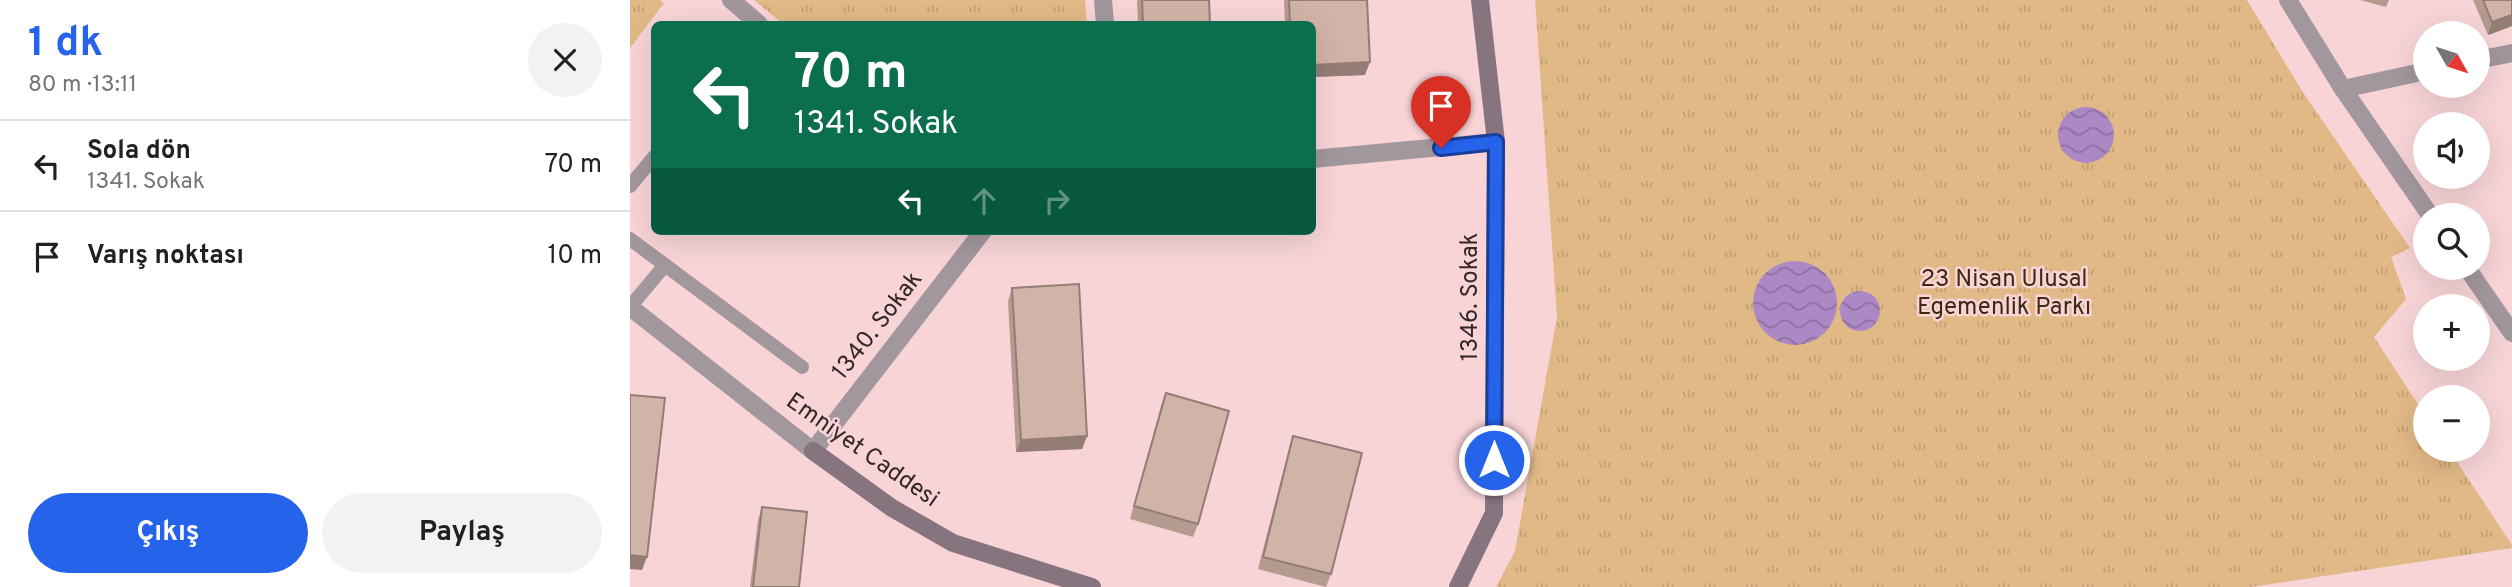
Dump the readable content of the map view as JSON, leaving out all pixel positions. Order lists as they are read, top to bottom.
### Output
{
  "streets": {
    "street": ["1346. Sokak", "1340. Sokak", "Emniyet Caddesi"]
  },
  "crossings": [
    ["1340. Sokak", "Emniyet Caddesi"]
  ],
  "parks": ["23 Nisan Ulusal Egemenlik Parkı"],
  "north": "bottom right",
  "page": {
    "heading": ["1 dk", "80 m · 13:11"],
    "map_buttons": ["+", "−"],
    "turn": ["70 m", "1341. Sokak"],
    "list": [
      {
        "name": "Sola dön",
        "note": "1341. Sokak",
        "value": "70 m"
      },
      {
        "name": "Varış noktası",
        "value": "10 m"
      }
    ],
    "buttons": ["Çıkış", "Paylaş"]
  }
}
